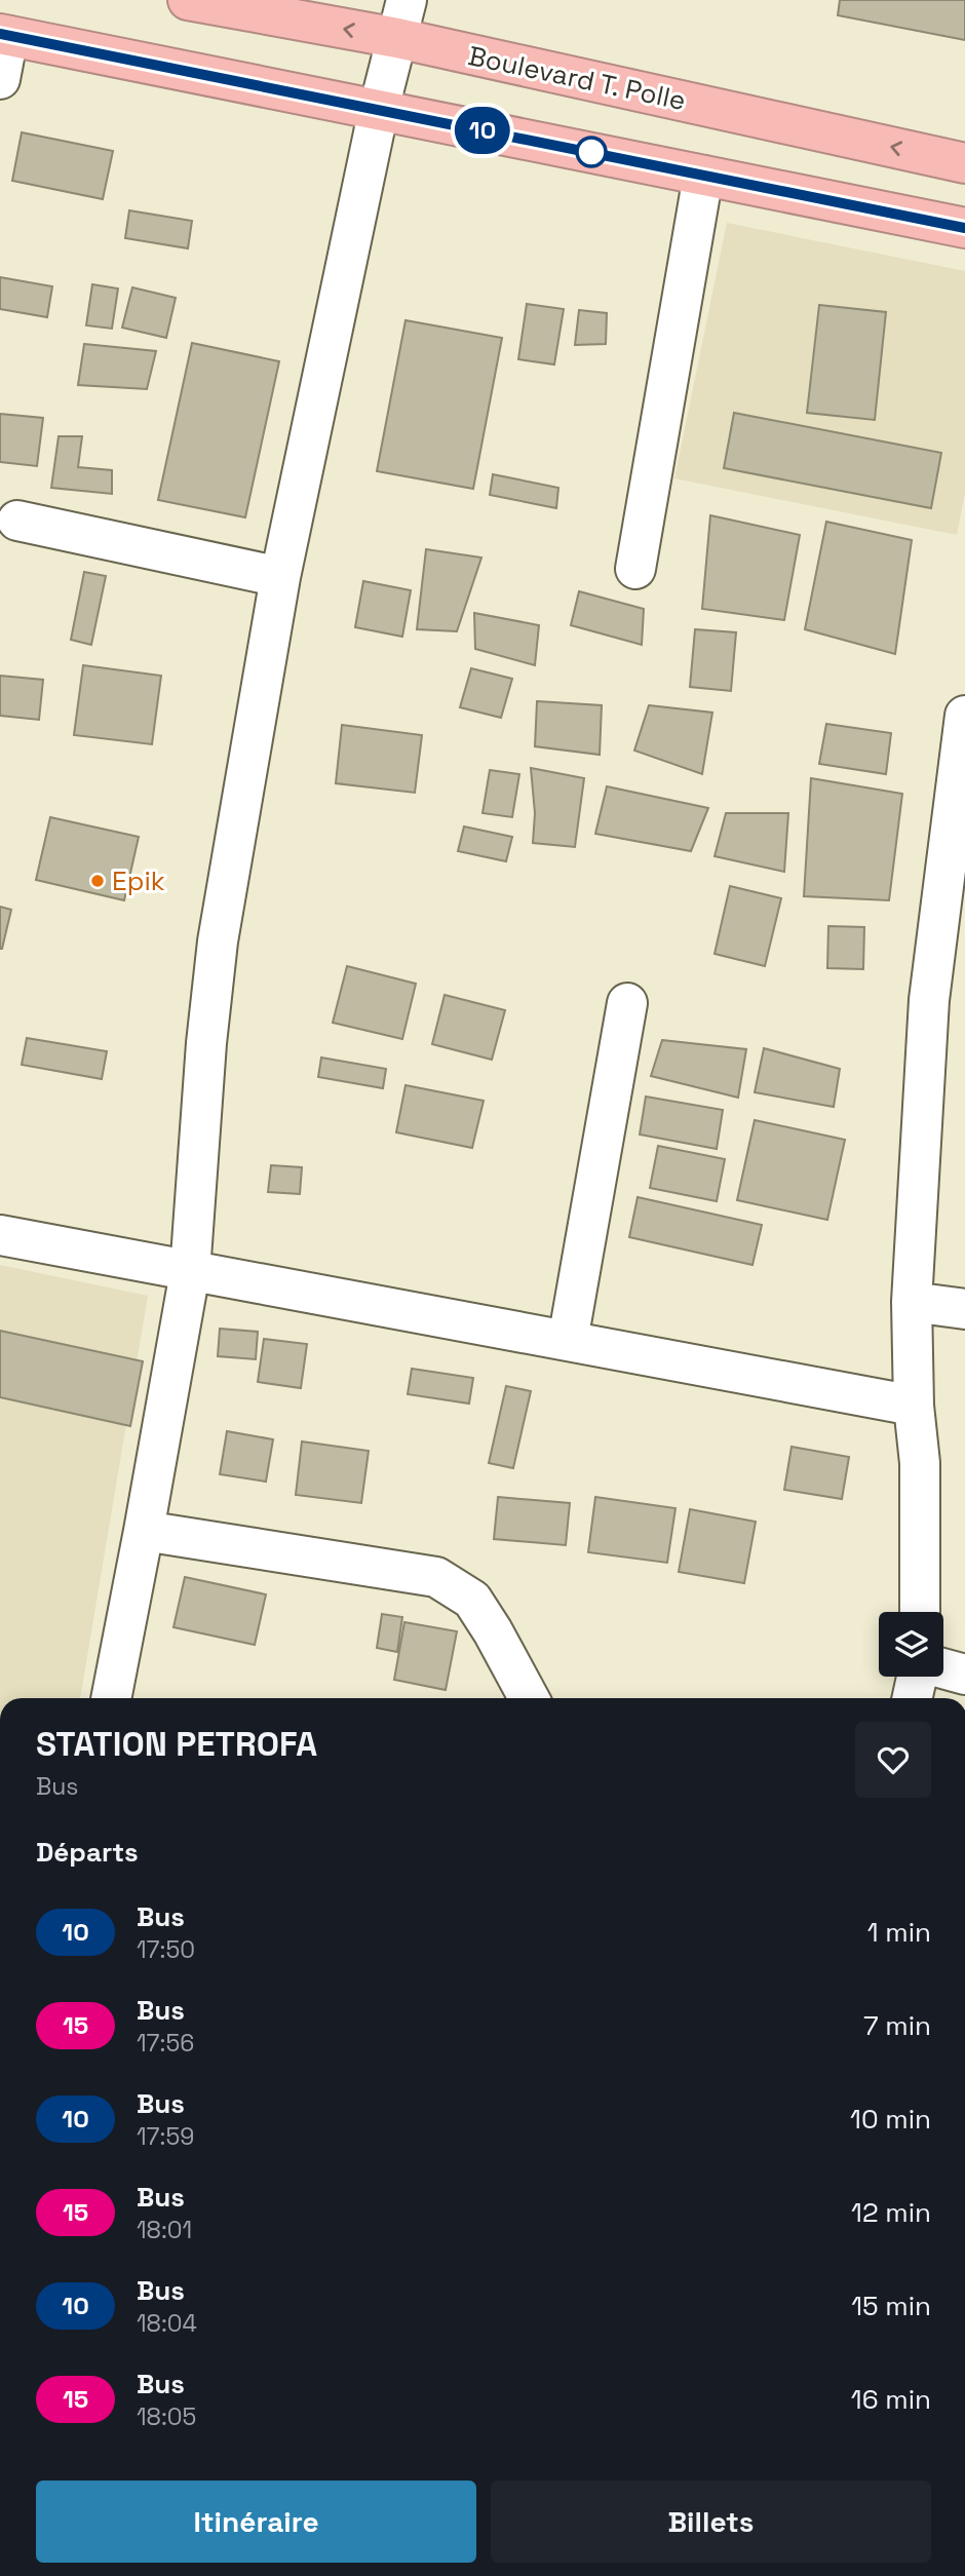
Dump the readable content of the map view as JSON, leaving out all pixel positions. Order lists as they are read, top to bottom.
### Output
{
  "streets": {
    "highway": ["Boulevard T. Polle"]
  },
  "places": ["Epik"],
  "lines": ["bus line 10"],
  "page": {
    "on_map": "10",
    "heading": [
      ["STATION PETROFA", "Bus"],
      "Départs"
    ],
    "list": [
      {
        "mark": "10",
        "name": "Bus",
        "note": "17:50",
        "value": "1 min"
      },
      {
        "mark": "15",
        "name": "Bus",
        "note": "17:56",
        "value": "7 min"
      },
      {
        "mark": "10",
        "name": "Bus",
        "note": "17:59",
        "value": "10 min"
      },
      {
        "mark": "15",
        "name": "Bus",
        "note": "18:01",
        "value": "12 min"
      },
      {
        "mark": "10",
        "name": "Bus",
        "note": "18:04",
        "value": "15 min"
      },
      {
        "mark": "15",
        "name": "Bus",
        "note": "18:05",
        "value": "16 min"
      }
    ],
    "buttons": ["Itinéraire", "Billets"]
  }
}
